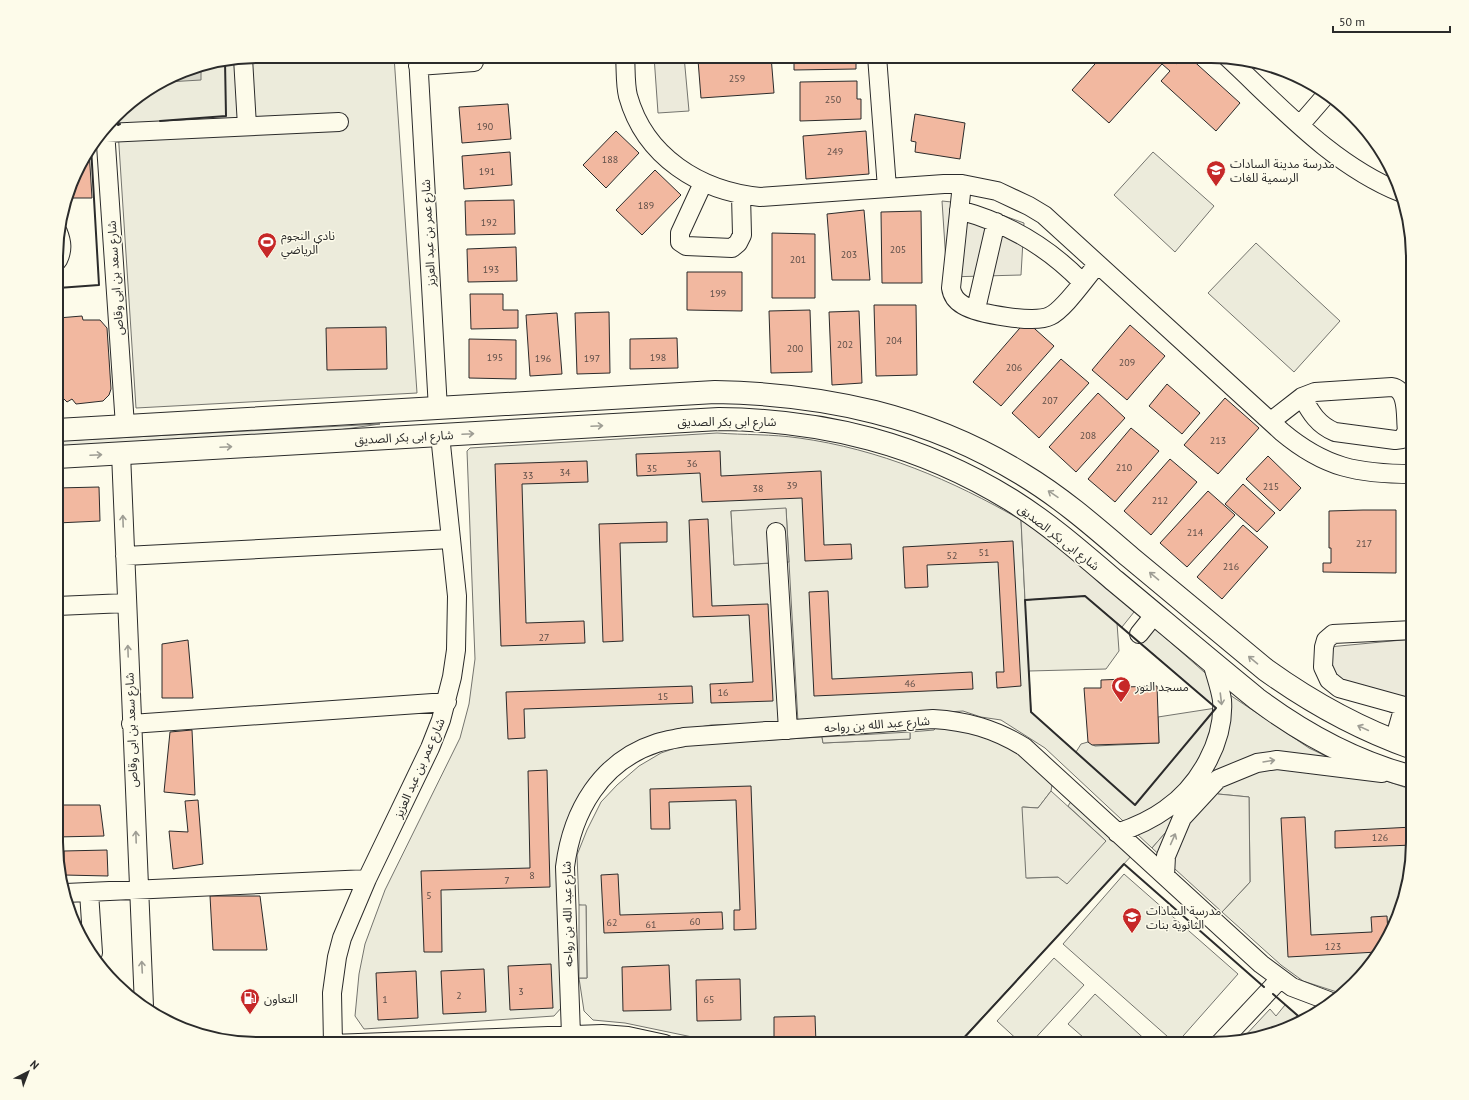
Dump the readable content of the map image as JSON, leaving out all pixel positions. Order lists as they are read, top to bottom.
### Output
{
  "streets": {
    "main road": ["شارع ابى بكر الصديق"],
    "street": ["شارع عمر بن عبد العزيز", "شارع سعد بن ابى وقاص", "شارع عبد الله بن رواحه"]
  },
  "crossings": [
    ["شارع عمر بن عبد العزيز", "شارع ابى بكر الصديق"],
    ["شارع سعد بن ابى وقاص", "شارع ابى بكر الصديق"]
  ],
  "one_way": ["شارع سعد بن ابى وقاص"],
  "places": {
    "school or university": ["مدرسة مدينة السادات الرسمية للغات", "مدرسة السادات الثانوية بنات"],
    "sports": ["نادي النجوم الرياضي"],
    "mosque": ["مسجد النور"],
    "fuel station": ["التعاون"]
  },
  "house_numbers": [
    "259",
    "250",
    "190",
    "249",
    "188",
    "191",
    "189",
    "192",
    "205",
    "203",
    "201",
    "193",
    "199",
    "204",
    "202",
    "200",
    "195",
    "198",
    "196",
    "197",
    "209",
    "206",
    "207",
    "208",
    "213",
    "36",
    "210",
    "35",
    "34",
    "33",
    "39",
    "215",
    "38",
    "212",
    "214",
    "217",
    "51",
    "52",
    "216",
    "27",
    "46",
    "16",
    "15",
    "126",
    "8",
    "7",
    "5",
    "60",
    "62",
    "61",
    "123",
    "3",
    "2",
    "1",
    "65"
  ],
  "scale_bar": "50 m",
  "north": "top right"
}
